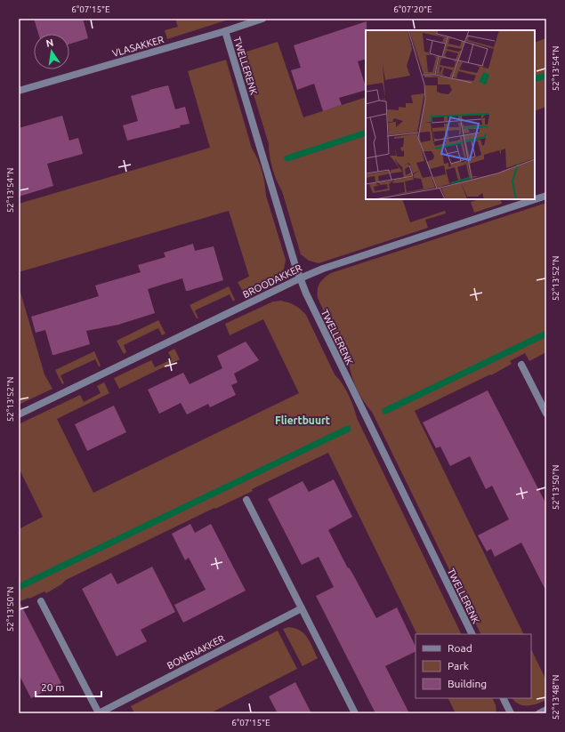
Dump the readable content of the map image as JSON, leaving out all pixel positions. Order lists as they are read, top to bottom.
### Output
{
  "streets": {
    "street": [
      "VLASAKKER",
      "TWELLERENK",
      "BROODAKKER",
      "BONENAKKER"
    ]
  },
  "crossings": [
    ["VLASAKKER", "TWELLERENK"],
    ["TWELLERENK", "BROODAKKER"]
  ],
  "districts": ["Fliertbuurt"],
  "legend": ["Road", "Park", "Building"],
  "scale_bar": "20 m",
  "north": "top",
  "coordinates": [
    "6°07'15\"E",
    "6°07'20\"E",
    "52°13'54\"N",
    "52°13'52\"N",
    "52°13'50\"N",
    "52°13'48\"N"
  ]
}
